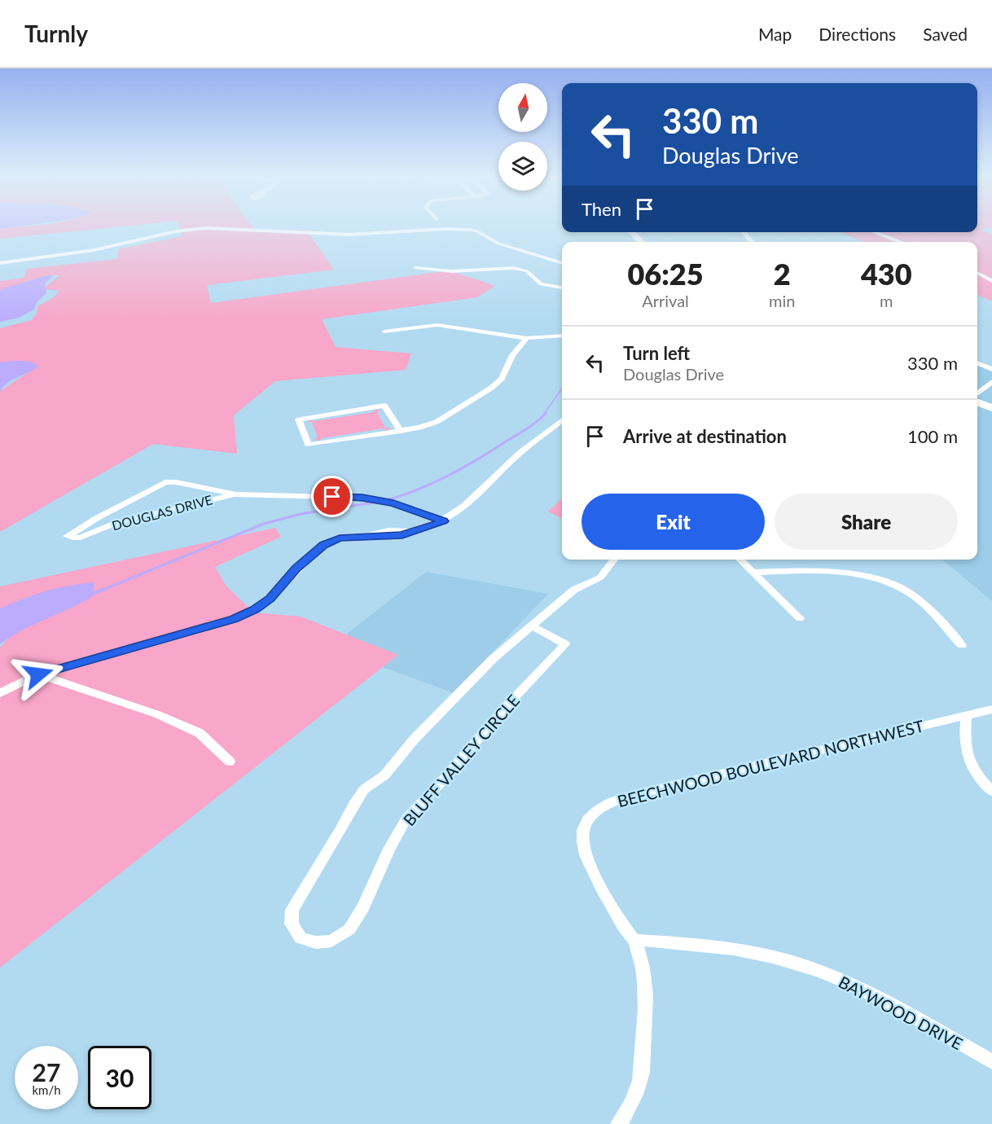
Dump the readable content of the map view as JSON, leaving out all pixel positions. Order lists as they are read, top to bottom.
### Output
{
  "streets": {
    "street": [
      "DOUGLAS DRIVE",
      "BLUFF VALLEY CIRCLE",
      "BEECHWOOD BOULEVARD NORTHWEST",
      "BAYWOOD DRIVE"
    ]
  },
  "crossings": [
    ["BEECHWOOD BOULEVARD NORTHWEST", "BAYWOOD DRIVE"]
  ],
  "north": "top",
  "page": {
    "header": "Turnly",
    "nav": ["Map", "Directions", "Saved"],
    "turn": ["330 m", "Douglas Drive"],
    "then": "Then",
    "eta": [
      "06:25",
      "Arrival",
      "2",
      "min",
      "430",
      "m"
    ],
    "list": [
      {
        "name": "Turn left",
        "note": "Douglas Drive",
        "value": "330 m"
      },
      {
        "name": "Arrive at destination",
        "value": "100 m"
      }
    ],
    "buttons": ["Exit", "Share"],
    "speed": "27 km/h",
    "limit": "30"
  }
}
